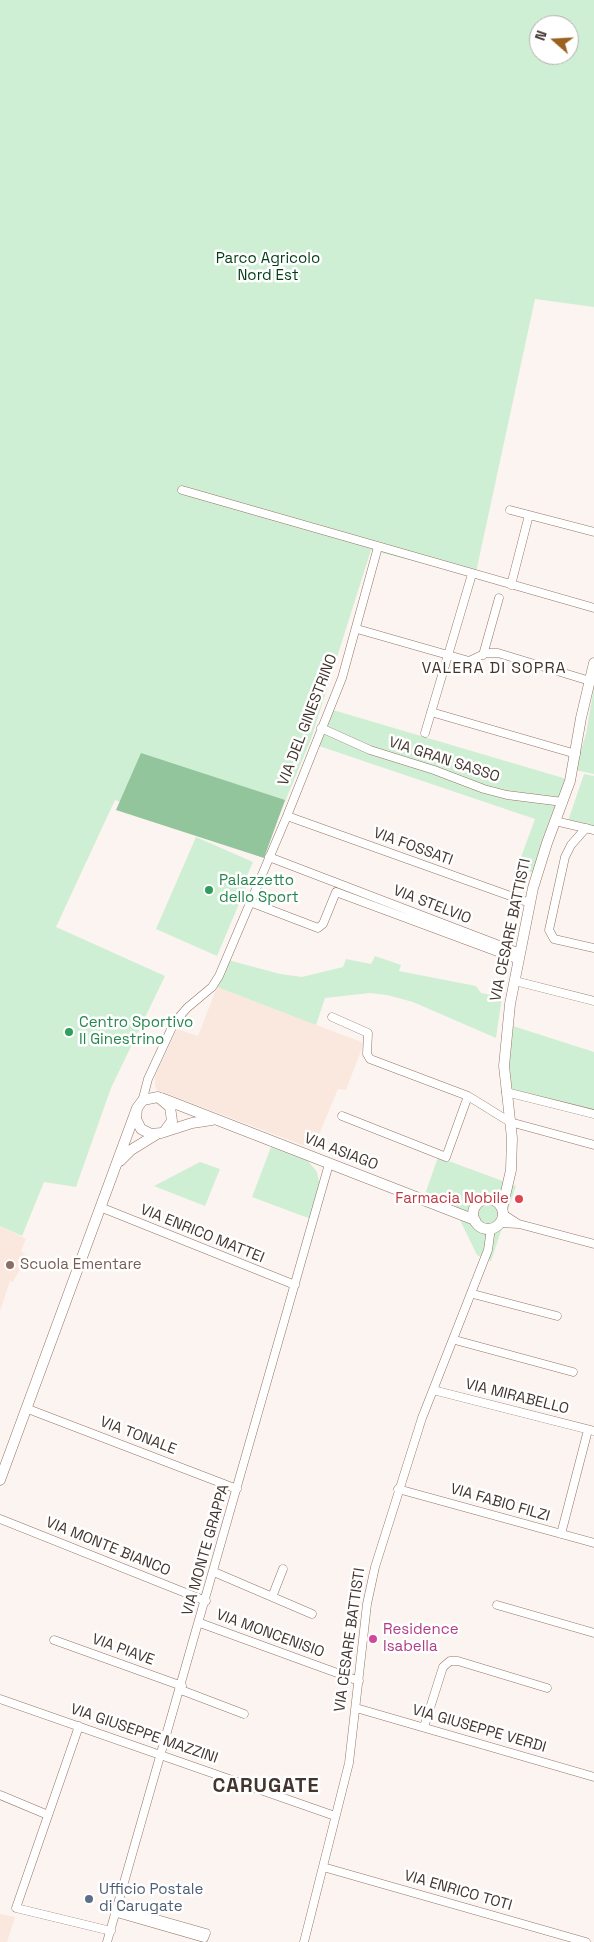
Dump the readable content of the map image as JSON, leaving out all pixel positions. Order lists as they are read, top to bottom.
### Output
{
  "streets": {
    "street": [
      "VIA DEL GINESTRINO",
      "VIA GRAN SASSO",
      "VIA FOSSATI",
      "VIA STELVIO",
      "VIA CESARE BATTISTI",
      "VIA ASIAGO",
      "VIA ENRICO MATTEI",
      "VIA MIRABELLO",
      "VIA TONALE",
      "VIA FABIO FILZI",
      "VIA MONTE BIANCO",
      "VIA MONTE GRAPPA",
      "VIA MONCENISIO",
      "VIA PIAVE",
      "VIA GIUSEPPE VERDI",
      "VIA GIUSEPPE MAZZINI",
      "VIA ENRICO TOTI"
    ]
  },
  "crossings": [
    ["VIA DEL GINESTRINO", "VIA GRAN SASSO"],
    ["VIA DEL GINESTRINO", "VIA FOSSATI"],
    ["VIA DEL GINESTRINO", "VIA STELVIO"],
    ["VIA DEL GINESTRINO", "VIA ASIAGO"],
    ["VIA DEL GINESTRINO", "VIA ENRICO MATTEI"],
    ["VIA DEL GINESTRINO", "VIA TONALE"],
    ["VIA GRAN SASSO", "VIA CESARE BATTISTI"],
    ["VIA FOSSATI", "VIA CESARE BATTISTI"],
    ["VIA STELVIO", "VIA CESARE BATTISTI"],
    ["VIA CESARE BATTISTI", "VIA ASIAGO"],
    ["VIA CESARE BATTISTI", "VIA MIRABELLO"],
    ["VIA CESARE BATTISTI", "VIA FABIO FILZI"],
    ["VIA CESARE BATTISTI", "VIA MONCENISIO"],
    ["VIA CESARE BATTISTI", "VIA GIUSEPPE VERDI"],
    ["VIA CESARE BATTISTI", "VIA GIUSEPPE MAZZINI"],
    ["VIA CESARE BATTISTI", "VIA ENRICO TOTI"],
    ["VIA ASIAGO", "VIA MONTE GRAPPA"],
    ["VIA ENRICO MATTEI", "VIA MONTE GRAPPA"],
    ["VIA TONALE", "VIA MONTE GRAPPA"],
    ["VIA MONTE BIANCO", "VIA MONTE GRAPPA"],
    ["VIA MONTE GRAPPA", "VIA MONCENISIO"],
    ["VIA MONTE GRAPPA", "VIA PIAVE"],
    ["VIA MONTE GRAPPA", "VIA GIUSEPPE MAZZINI"]
  ],
  "districts": ["VALERA DI SOPRA", "CARUGATE"],
  "parks": ["Parco Agricolo Nord Est"],
  "places": [
    "Palazzetto dello Sport",
    "Centro Sportivo Il Ginestrino",
    "Farmacia Nobile",
    "Scuola Ementare",
    "Residence Isabella",
    "Ufficio Postale di Carugate"
  ],
  "north": "left"
}
